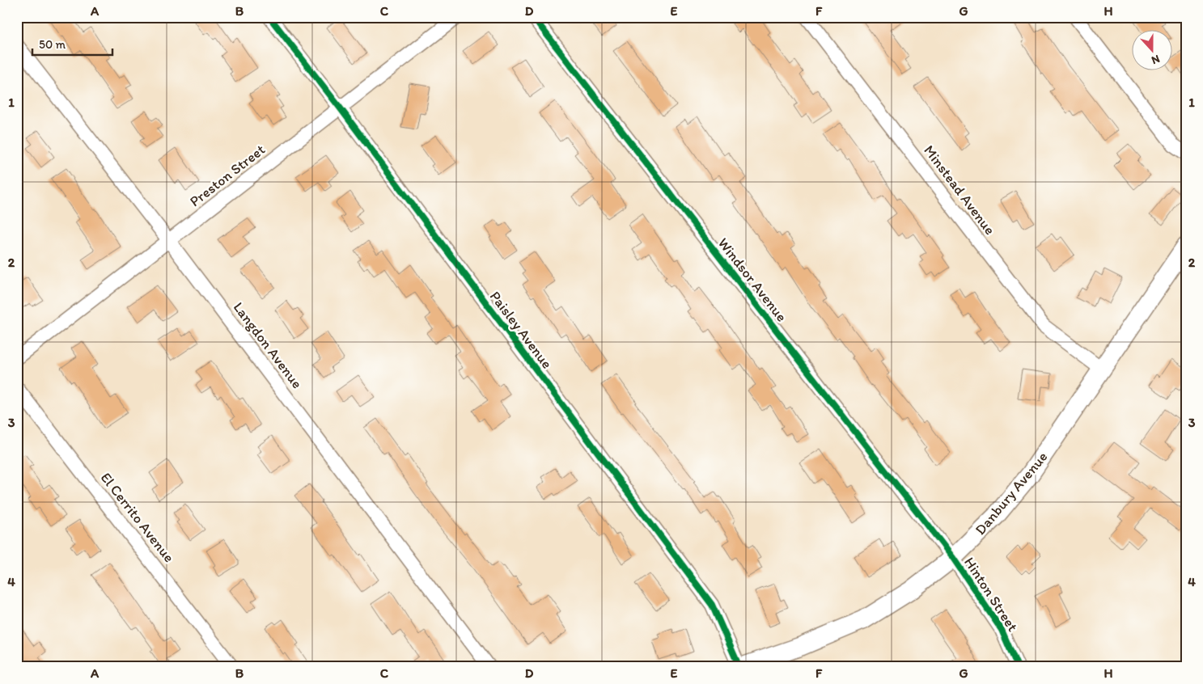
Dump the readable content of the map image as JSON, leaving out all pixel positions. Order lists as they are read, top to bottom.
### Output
{
  "streets": {
    "street": [
      "Preston Street",
      "Minstead Avenue",
      "Windsor Avenue",
      "Paisley Avenue",
      "Langdon Avenue",
      "Danbury Avenue",
      "El Cerrito Avenue",
      "Hinton Street"
    ]
  },
  "crossings": [
    ["Preston Street", "Paisley Avenue"],
    ["Preston Street", "Langdon Avenue"],
    ["Minstead Avenue", "Danbury Avenue"],
    ["Windsor Avenue", "Danbury Avenue"],
    ["Windsor Avenue", "Hinton Street"],
    ["Paisley Avenue", "Danbury Avenue"],
    ["Danbury Avenue", "Hinton Street"]
  ],
  "scale_bar": "50 m",
  "north": "bottom",
  "grid": {
    "columns": [
      "A",
      "B",
      "C",
      "D",
      "E",
      "F",
      "G",
      "H"
    ],
    "rows": [
      "1",
      "2",
      "3",
      "4"
    ]
  }
}
